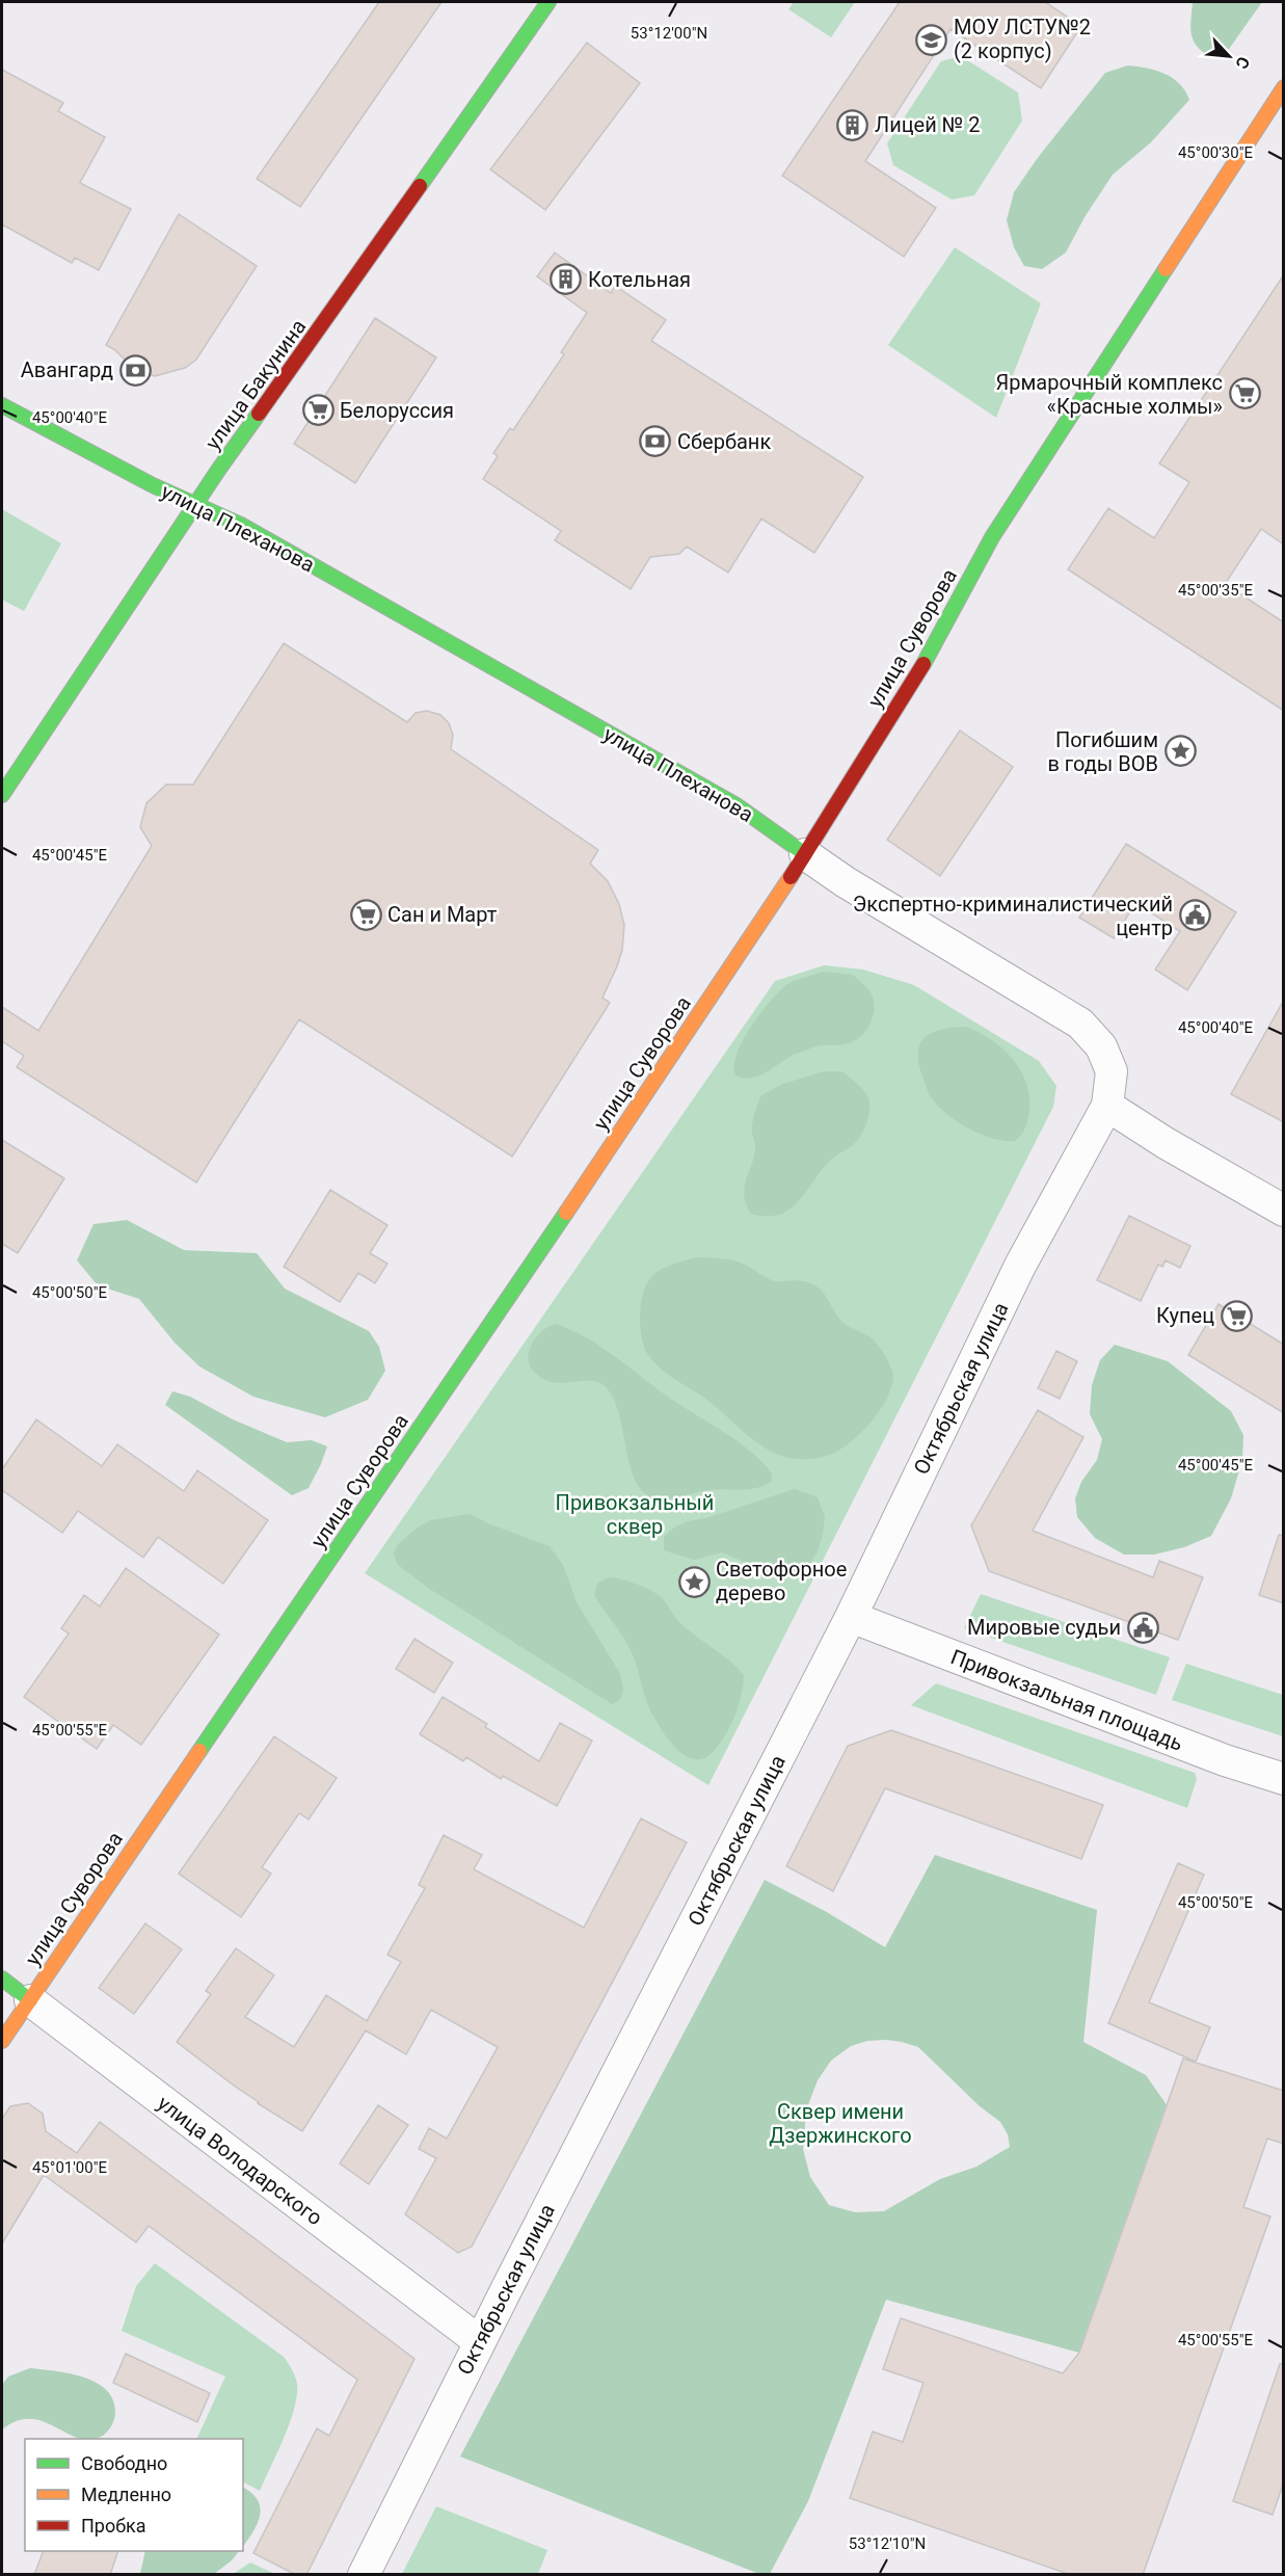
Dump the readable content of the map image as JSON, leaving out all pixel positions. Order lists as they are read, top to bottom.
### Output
{
  "streets": {
    "main road": [
      "улица Бакунина",
      "улица Плеханова",
      "улица Суворова",
      "улица Володарского"
    ],
    "street": ["Октябрьская улица", "Привокзальная площадь"]
  },
  "crossings": [
    ["улица Бакунина", "улица Плеханова"],
    ["улица Плеханова", "улица Суворова"],
    ["улица Плеханова", "Октябрьская улица"],
    ["улица Суворова", "улица Володарского"],
    ["Октябрьская улица", "Привокзальная площадь"],
    ["Октябрьская улица", "улица Володарского"]
  ],
  "parks": ["Привокзальный сквер", "Сквер имени Дзержинского"],
  "places": {
    "school or university": ["МОУ ЛСТУ№2 (2 корпус)"],
    "building": ["Лицей № 2", "Котельная"],
    "bank": ["Авангард", "Сбербанк"],
    "supermarket": [
      "Ярмарочный комплекс «Красные холмы»",
      "Белоруссия",
      "Сан и Март",
      "Купец"
    ],
    "place": ["Погибшим в годы ВОВ", "Светофорное дерево"],
    "public building": ["Экспертно-криминалистический центр", "Мировые судьи"]
  },
  "legend": ["Свободно", "Медленно", "Пробка"],
  "north": "bottom right",
  "coordinates": [
    "53°12'00\"N",
    "45°00'30\"E",
    "45°00'40\"E",
    "45°00'35\"E",
    "45°00'45\"E",
    "45°00'50\"E",
    "45°00'55\"E",
    "45°01'00\"E",
    "53°12'10\"N"
  ]
}
